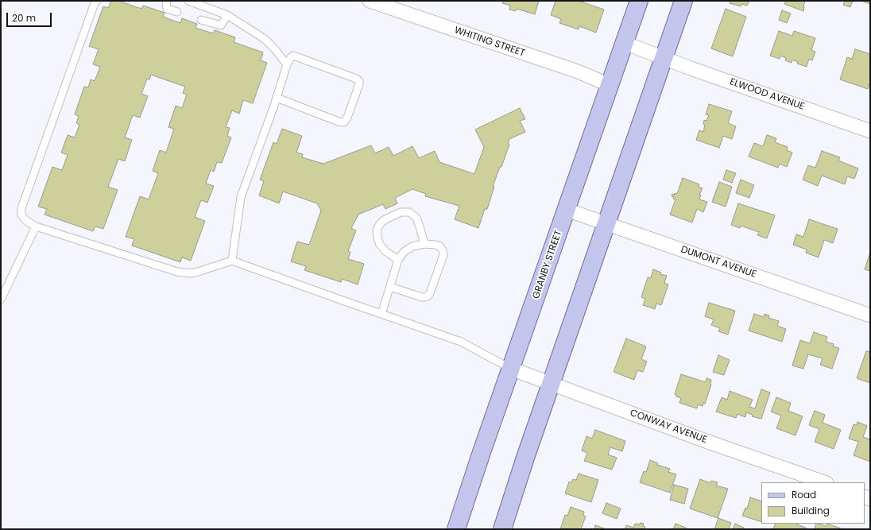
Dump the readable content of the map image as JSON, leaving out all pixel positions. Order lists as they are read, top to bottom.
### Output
{
  "streets": {
    "main road": ["GRANBY STREET"],
    "street": [
      "WHITING STREET",
      "ELWOOD AVENUE",
      "DUMONT AVENUE",
      "CONWAY AVENUE"
    ]
  },
  "crossings": [
    ["WHITING STREET", "GRANBY STREET"],
    ["DUMONT AVENUE", "GRANBY STREET"],
    ["GRANBY STREET", "CONWAY AVENUE"]
  ],
  "legend": ["Road", "Building"],
  "scale_bar": "20 m"
}
